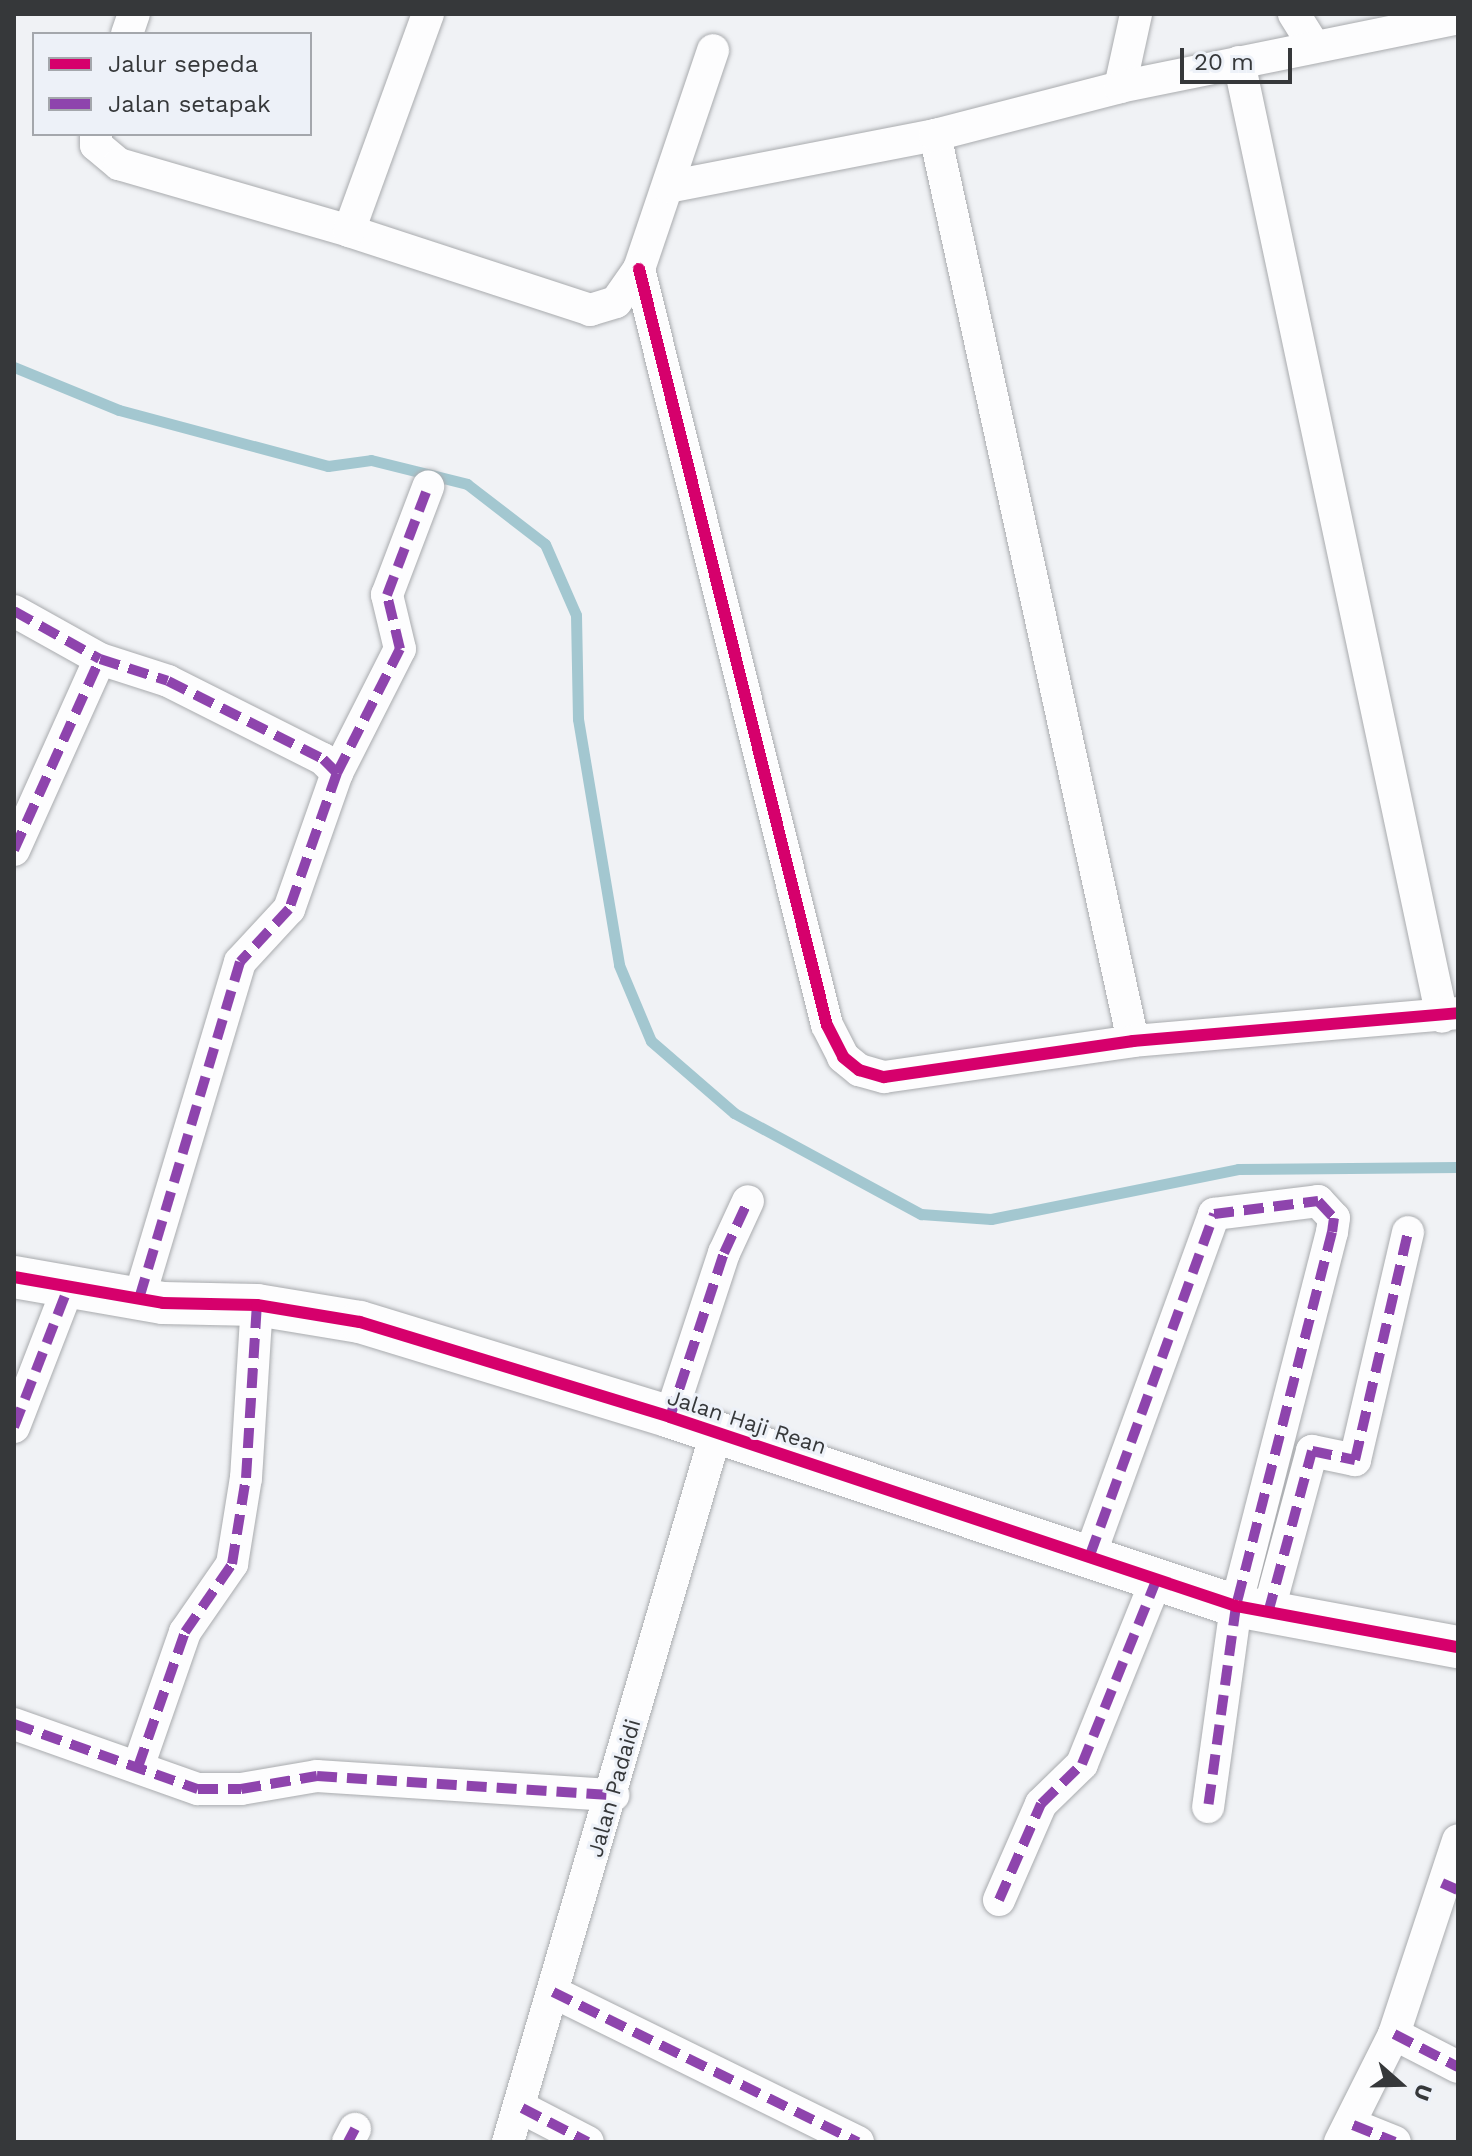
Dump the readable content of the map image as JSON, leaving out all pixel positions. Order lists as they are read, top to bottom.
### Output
{
  "streets": {
    "street": ["Jalan Haji Rean", "Jalan Padaidi"]
  },
  "crossings": [
    ["Jalan Haji Rean", "Jalan Padaidi"]
  ],
  "legend": ["Jalur sepeda", "Jalan setapak"],
  "scale_bar": "20 m",
  "north": "right"
}
